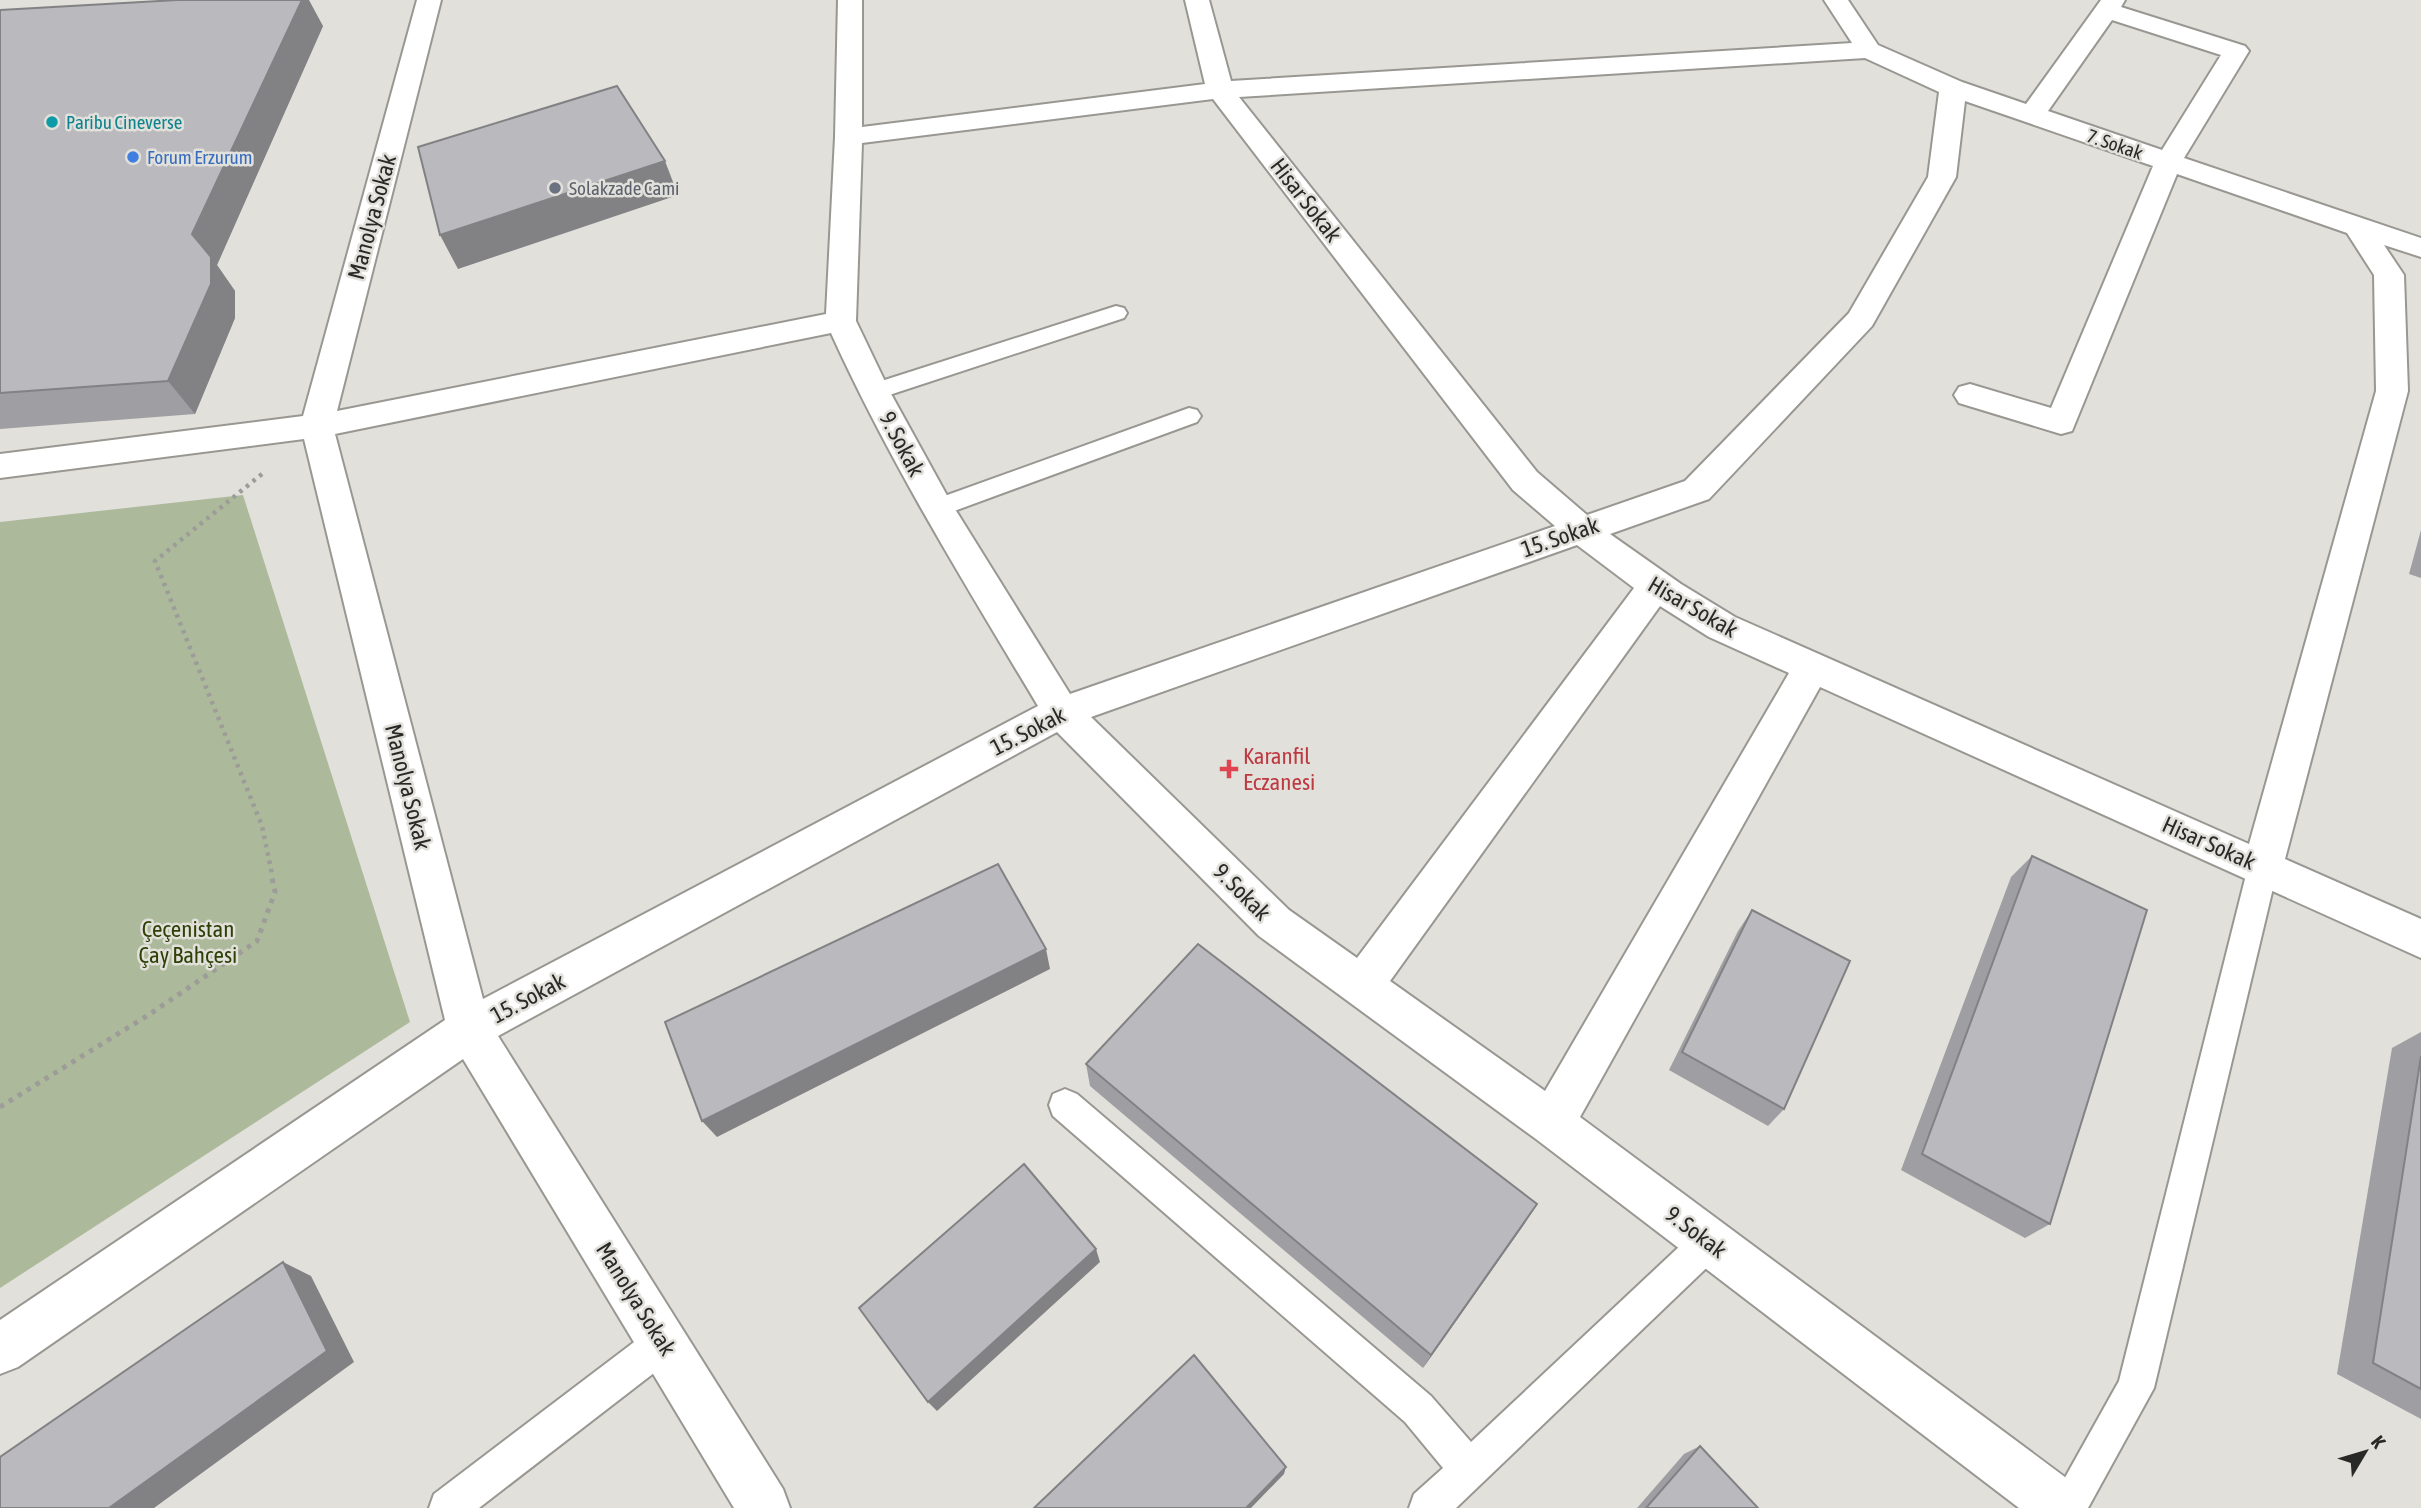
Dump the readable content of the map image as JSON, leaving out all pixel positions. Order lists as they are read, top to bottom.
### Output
{
  "streets": {
    "street": [
      "7. Sokak",
      "Hisar Sokak",
      "Manolya Sokak",
      "9. Sokak",
      "15. Sokak"
    ]
  },
  "crossings": [
    ["7. Sokak", "15. Sokak"],
    ["Hisar Sokak", "15. Sokak"],
    ["Manolya Sokak", "15. Sokak"],
    ["9. Sokak", "15. Sokak"]
  ],
  "parks": ["Çeçenistan Çay Bahçesi"],
  "places": {
    "other": ["Paribu Cineverse", "Forum Erzurum", "Solakzade Cami"],
    "health": ["Karanfil Eczanesi"]
  },
  "north": "top right"
}
